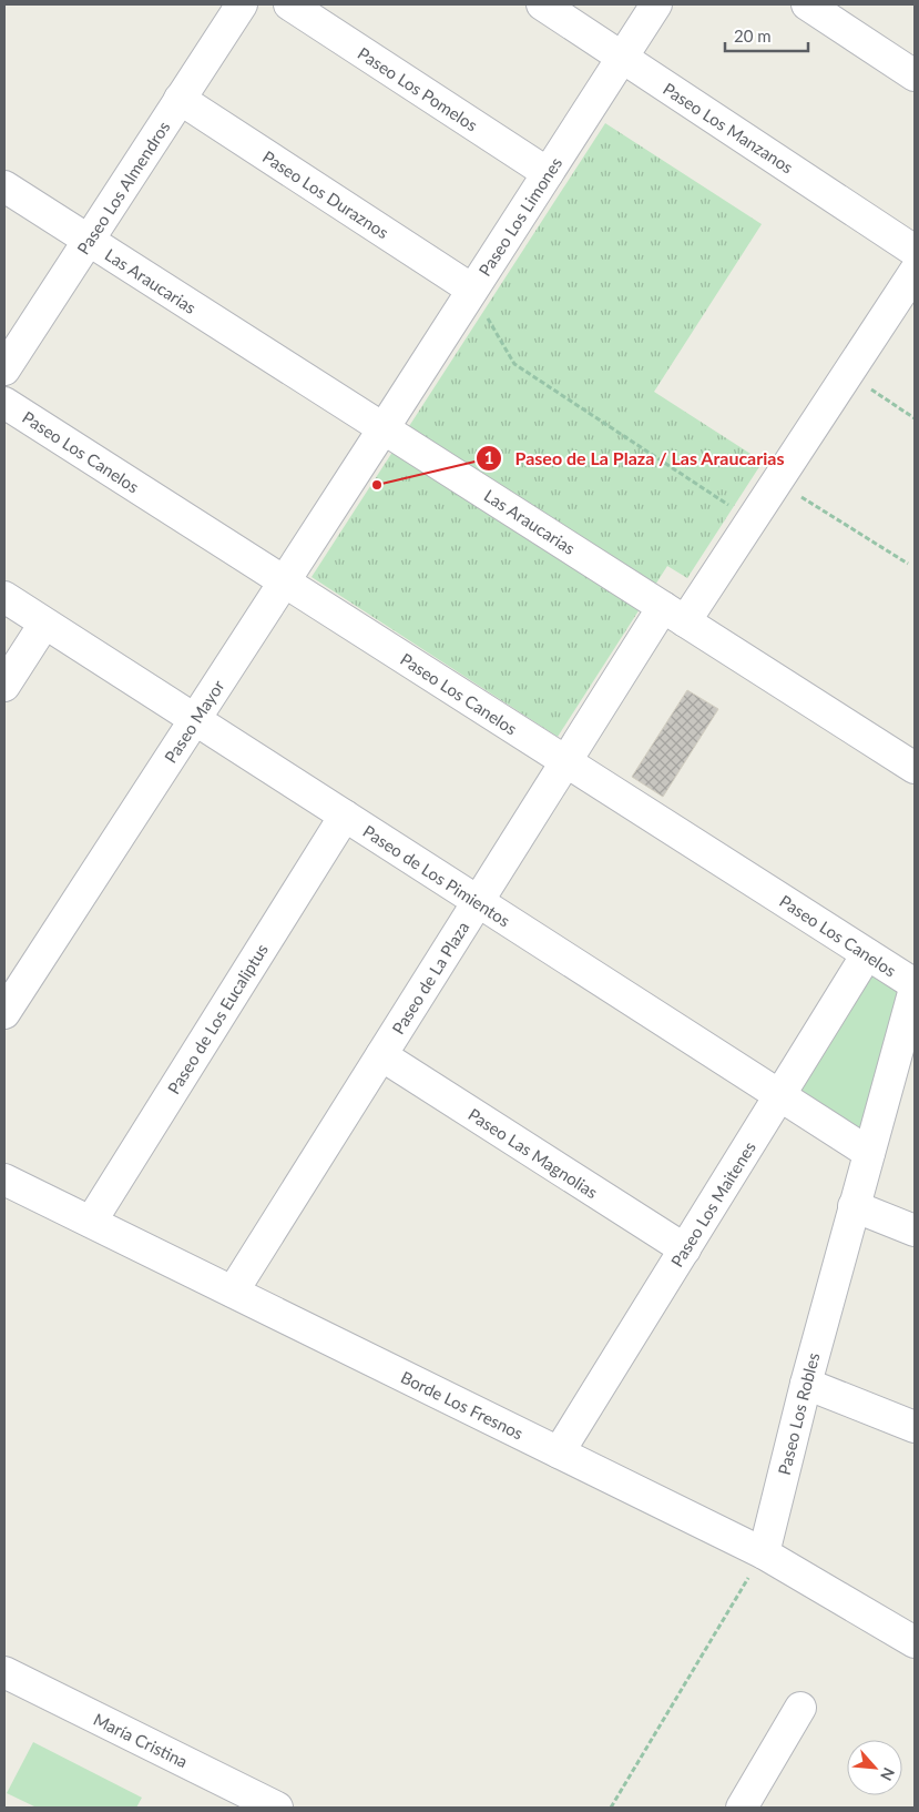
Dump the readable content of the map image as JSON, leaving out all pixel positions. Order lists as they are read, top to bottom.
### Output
{
  "streets": {
    "street": [
      "Paseo Los Pomelos",
      "Paseo Los Manzanos",
      "Paseo Los Almendros",
      "Paseo Los Duraznos",
      "Paseo Los Limones",
      "Las Araucarias",
      "Paseo Los Canelos",
      "Paseo Mayor",
      "Paseo de Los Pimientos",
      "Paseo de La Plaza",
      "Paseo de Los Eucaliptus",
      "Paseo Las Magnolias",
      "Paseo Los Maitenes",
      "Borde Los Fresnos",
      "Paseo Los Robles",
      "María Cristina"
    ]
  },
  "crossings": [
    ["Paseo Los Pomelos", "Paseo Los Limones"],
    ["Paseo Los Manzanos", "Paseo Los Limones"],
    ["Paseo Los Almendros", "Paseo Los Duraznos"],
    ["Paseo Los Almendros", "Las Araucarias"],
    ["Paseo Los Duraznos", "Paseo Los Limones"],
    ["Paseo Los Limones", "Las Araucarias"],
    ["Paseo Los Limones", "Paseo Mayor"],
    ["Las Araucarias", "Paseo Mayor"],
    ["Las Araucarias", "Paseo de La Plaza"],
    ["Paseo Los Canelos", "Paseo Mayor"],
    ["Paseo Los Canelos", "Paseo de La Plaza"],
    ["Paseo Los Canelos", "Paseo Los Maitenes"],
    ["Paseo Los Canelos", "Paseo Los Robles"],
    ["Paseo Mayor", "Paseo de Los Pimientos"],
    ["Paseo de Los Pimientos", "Paseo de La Plaza"],
    ["Paseo de Los Pimientos", "Paseo de Los Eucaliptus"],
    ["Paseo de Los Pimientos", "Paseo Los Maitenes"],
    ["Paseo de Los Pimientos", "Paseo Los Robles"],
    ["Paseo de La Plaza", "Paseo Las Magnolias"],
    ["Paseo de La Plaza", "Borde Los Fresnos"],
    ["Paseo de Los Eucaliptus", "Borde Los Fresnos"],
    ["Paseo Las Magnolias", "Paseo Los Maitenes"],
    ["Paseo Los Maitenes", "Borde Los Fresnos"],
    ["Borde Los Fresnos", "Paseo Los Robles"]
  ],
  "places": ["Paseo de La Plaza / Las Araucarias"],
  "scale_bar": "20 m",
  "north": "bottom right"
}
